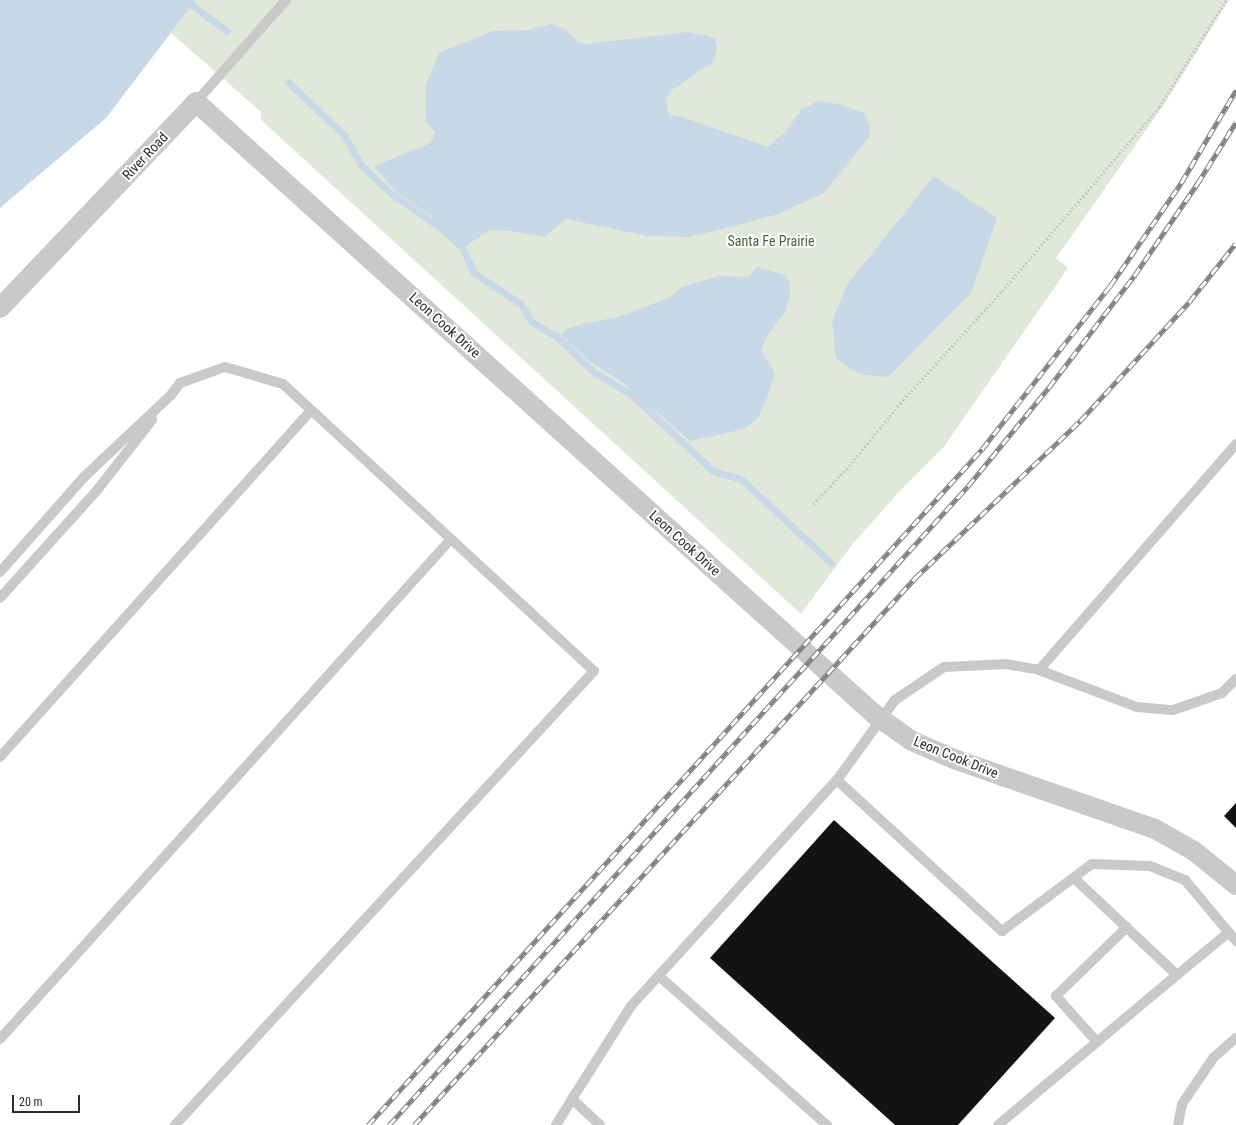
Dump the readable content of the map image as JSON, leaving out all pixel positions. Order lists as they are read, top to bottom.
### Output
{
  "streets": {
    "street": ["River Road", "Leon Cook Drive"]
  },
  "crossings": [
    ["River Road", "Leon Cook Drive"]
  ],
  "parks": ["Santa Fe Prairie"],
  "scale_bar": "20 m"
}
